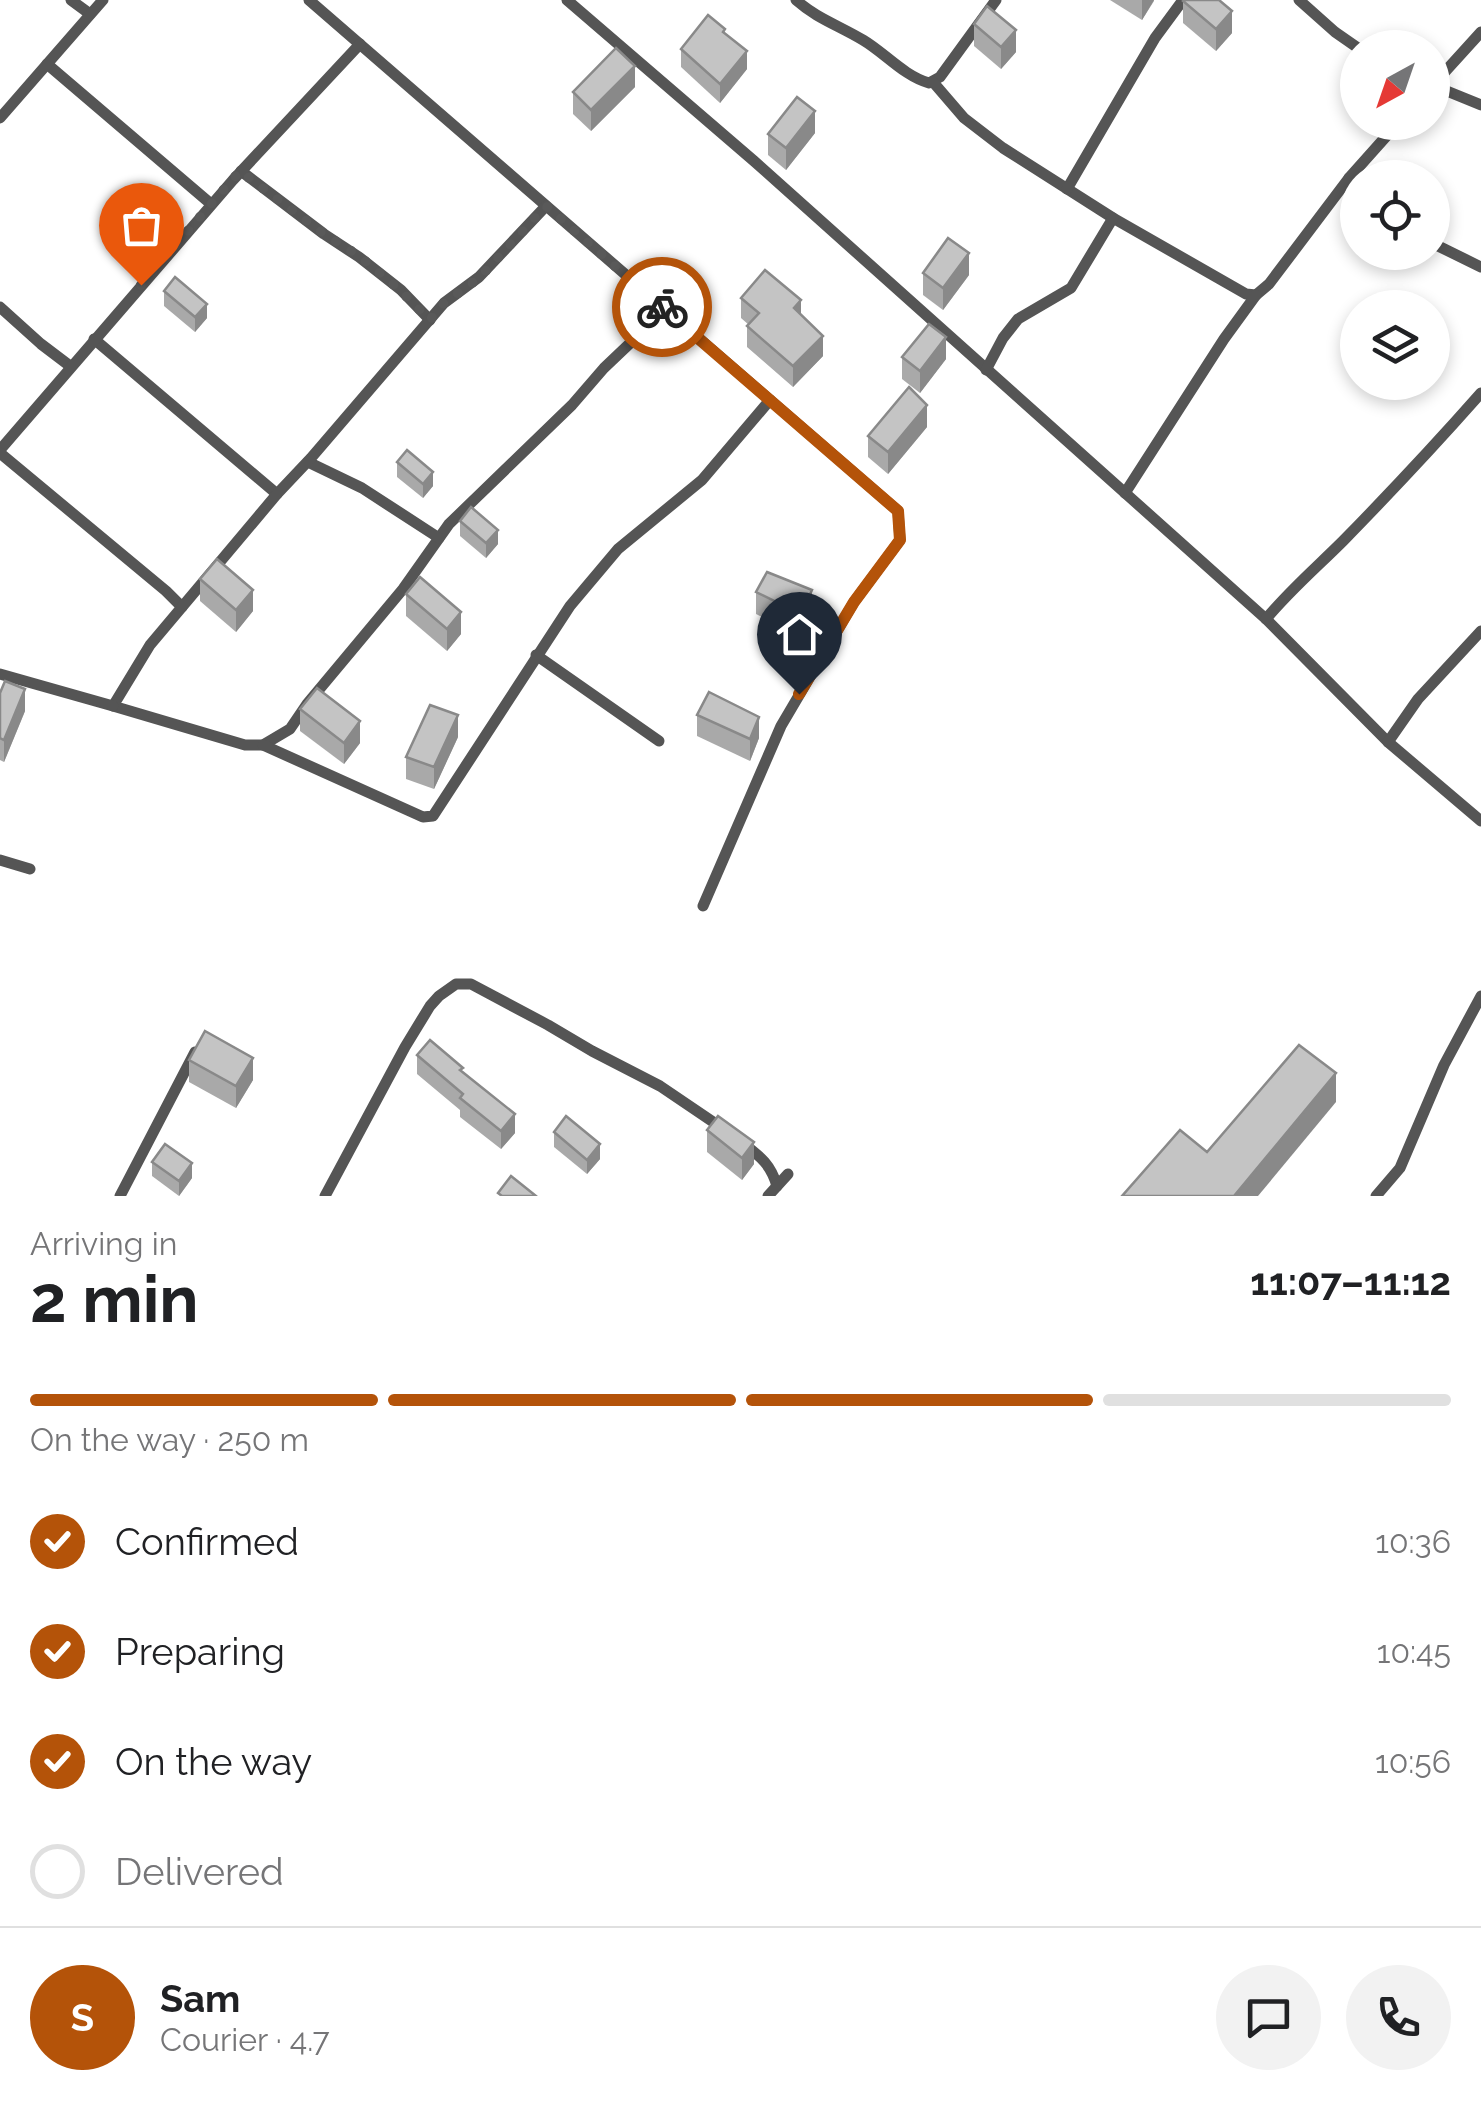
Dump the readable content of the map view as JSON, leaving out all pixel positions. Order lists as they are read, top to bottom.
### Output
{
  "north": "bottom left",
  "page": {
    "heading": ["2 min", "Arriving in", "11:07–11:12"],
    "panel": ["Sam", "Courier · 4.7"],
    "bar": "On the way · 250 m",
    "list": [
      ["Confirmed", "10:36"],
      ["Preparing", "10:45"],
      ["On the way", "10:56"],
      "Delivered"
    ],
    "round": "S"
  }
}
